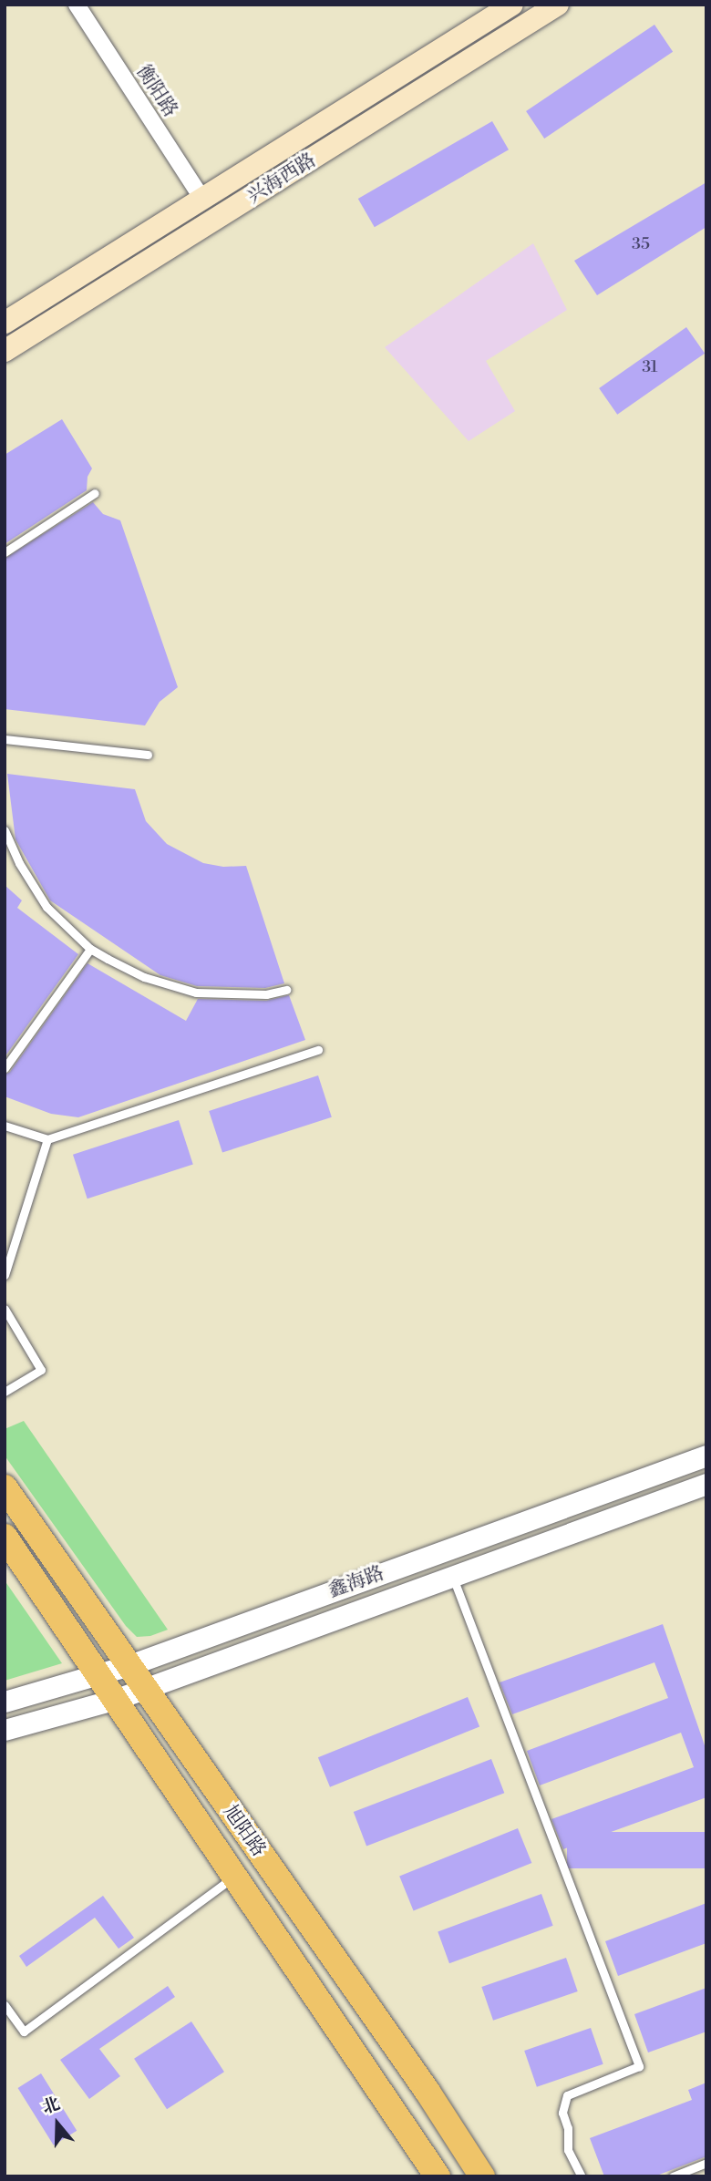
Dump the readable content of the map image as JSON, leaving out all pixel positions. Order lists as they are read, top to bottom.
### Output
{
  "streets": {
    "main road": ["兴海西路", "旭阳路"],
    "street": ["衡阳路", "鑫海路"]
  },
  "crossings": [
    ["衡阳路", "兴海西路"],
    ["鑫海路", "旭阳路"]
  ],
  "house_numbers": ["35", "31"],
  "north": "top"
}
